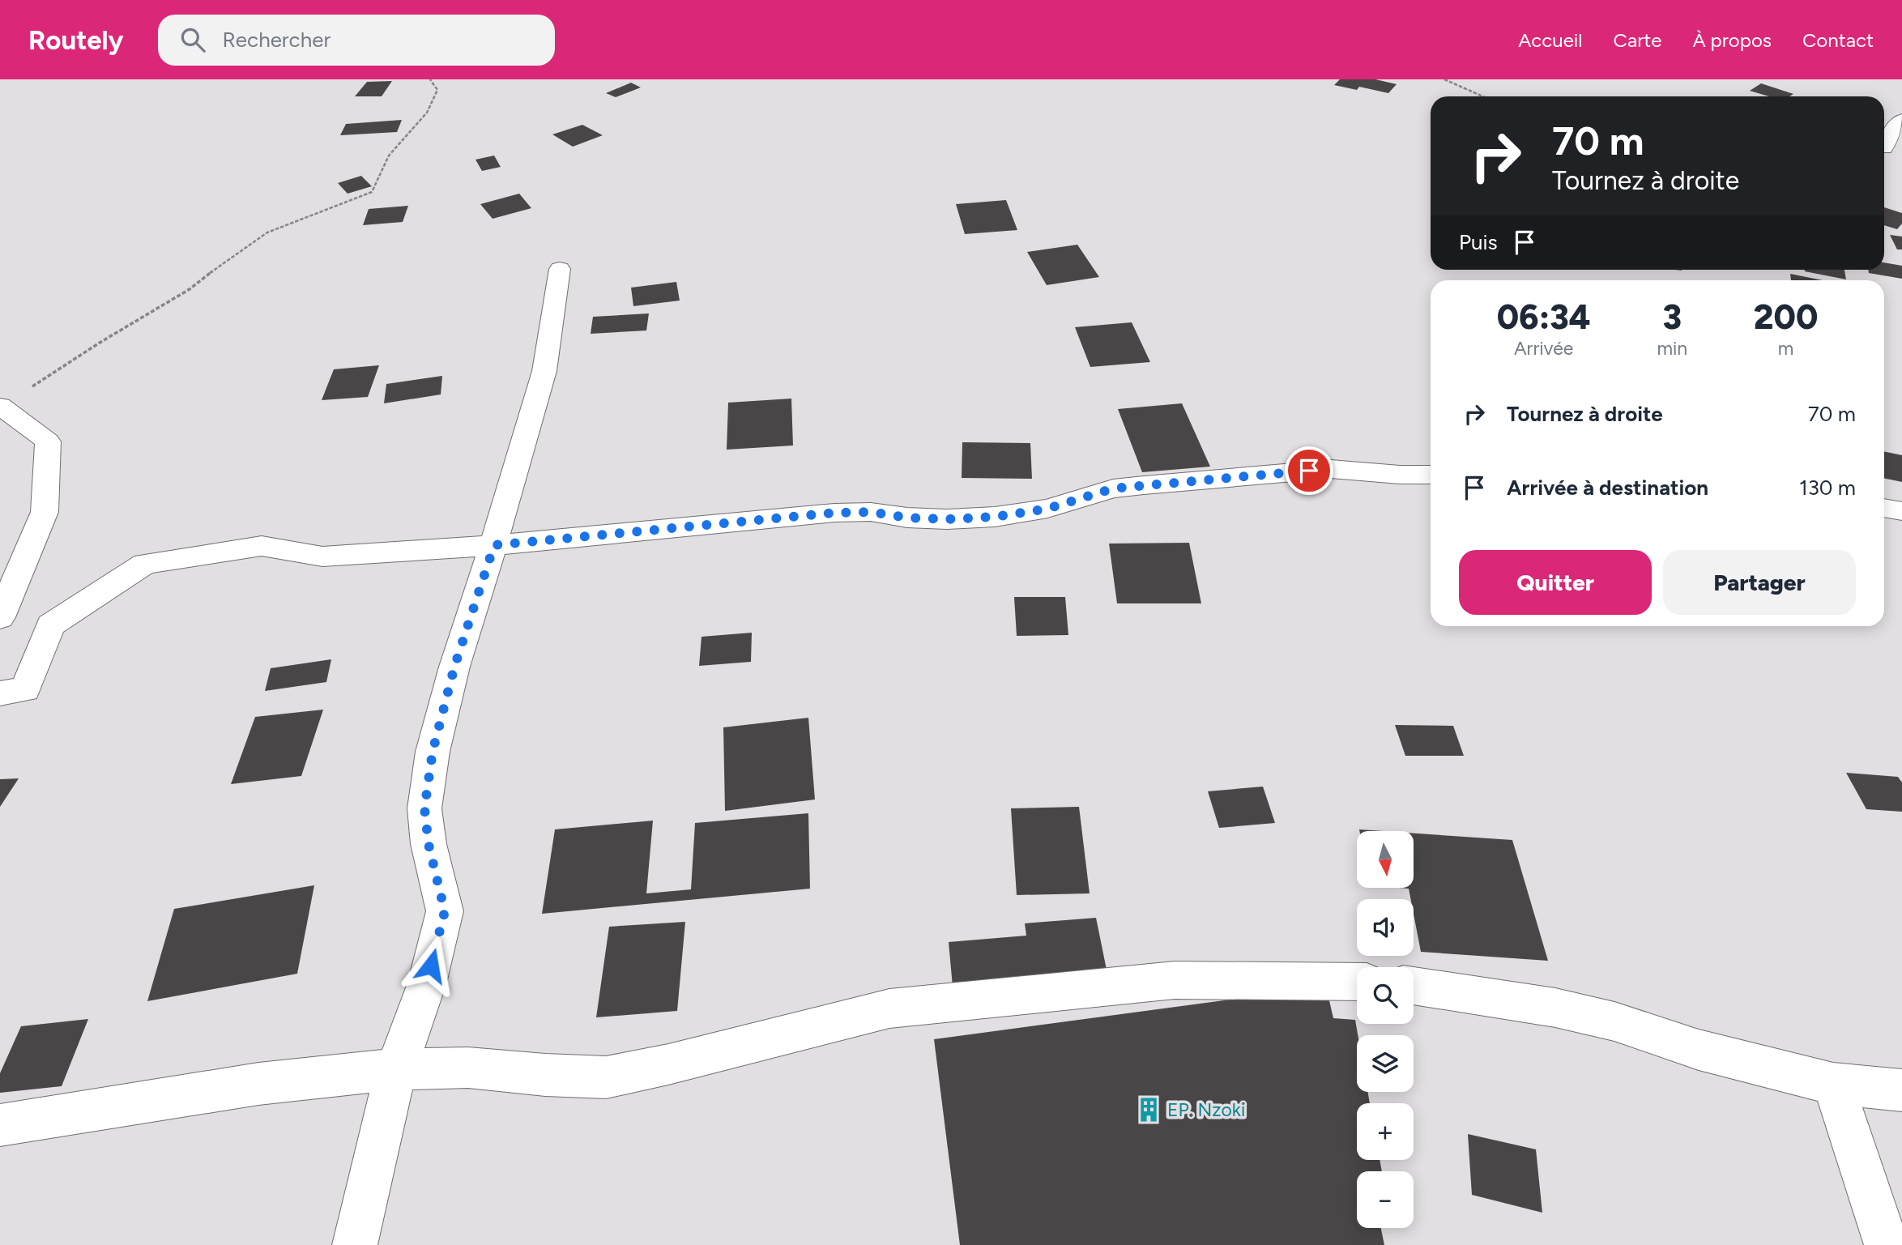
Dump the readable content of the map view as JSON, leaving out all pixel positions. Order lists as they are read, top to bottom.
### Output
{
  "places": {
    "building": ["EP. Nzoki"]
  },
  "north": "bottom",
  "page": {
    "header": "Routely",
    "search": "Rechercher",
    "nav": [
      "Accueil",
      "Carte",
      "À propos",
      "Contact"
    ],
    "turn": ["70 m", "Tournez à droite"],
    "then": "Puis",
    "eta": [
      "06:34",
      "Arrivée",
      "3",
      "min",
      "200",
      "m"
    ],
    "list": [
      {
        "name": "Tournez à droite",
        "value": "70 m"
      },
      {
        "name": "Arrivée à destination",
        "value": "130 m"
      }
    ],
    "buttons": ["Quitter", "Partager"],
    "map_buttons": ["+", "−"]
  }
}
